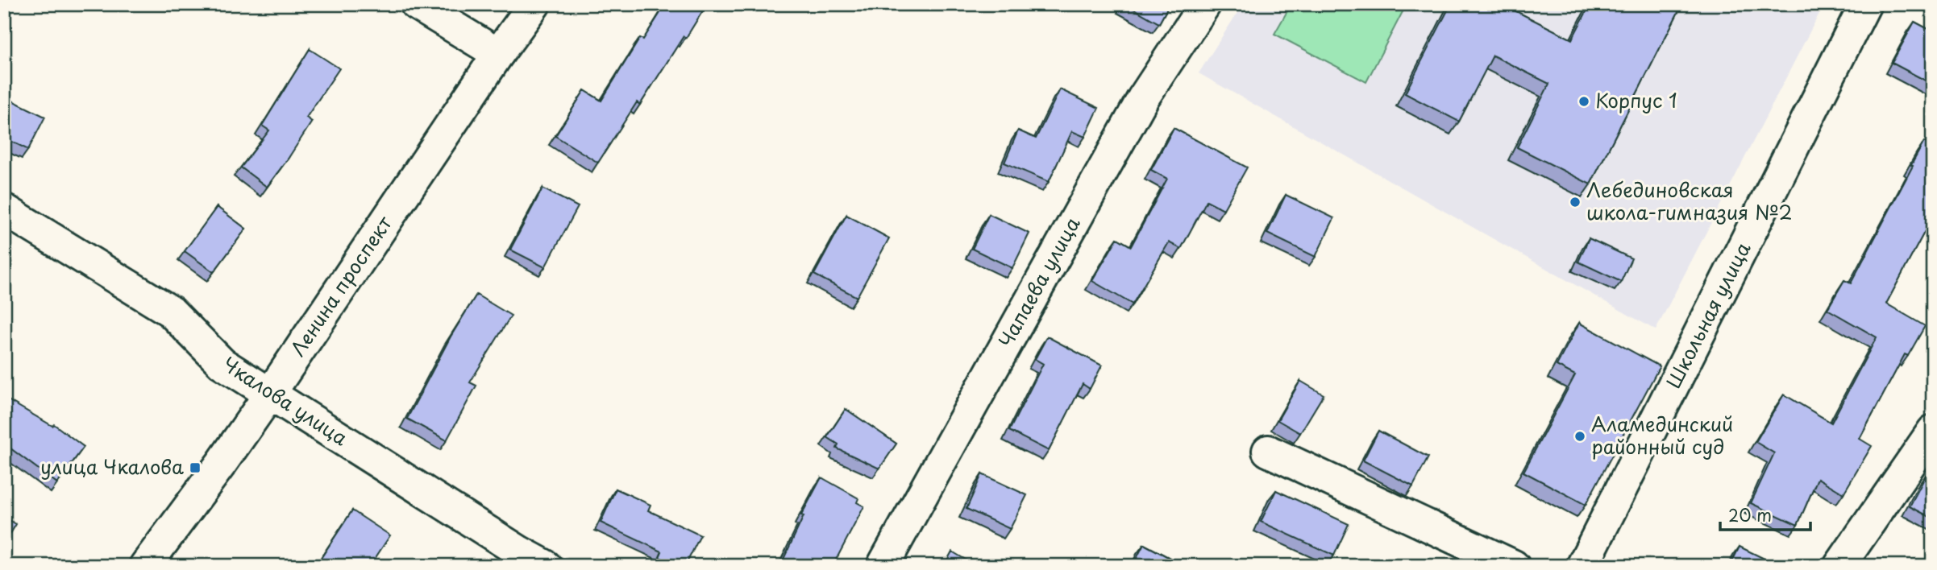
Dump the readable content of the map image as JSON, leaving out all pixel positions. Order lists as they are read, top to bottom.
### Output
{
  "streets": {
    "street": [
      "Чапаева улица",
      "Ленина проспект",
      "Школьная улица",
      "Чкалова улица"
    ]
  },
  "crossings": [
    ["Ленина проспект", "Чкалова улица"]
  ],
  "places": {
    "other": ["Корпус 1", "Лебединовская школа-гимназия №2", "Аламединский районный суд"],
    "transit": ["улица Чкалова"]
  },
  "scale_bar": "20 m"
}
